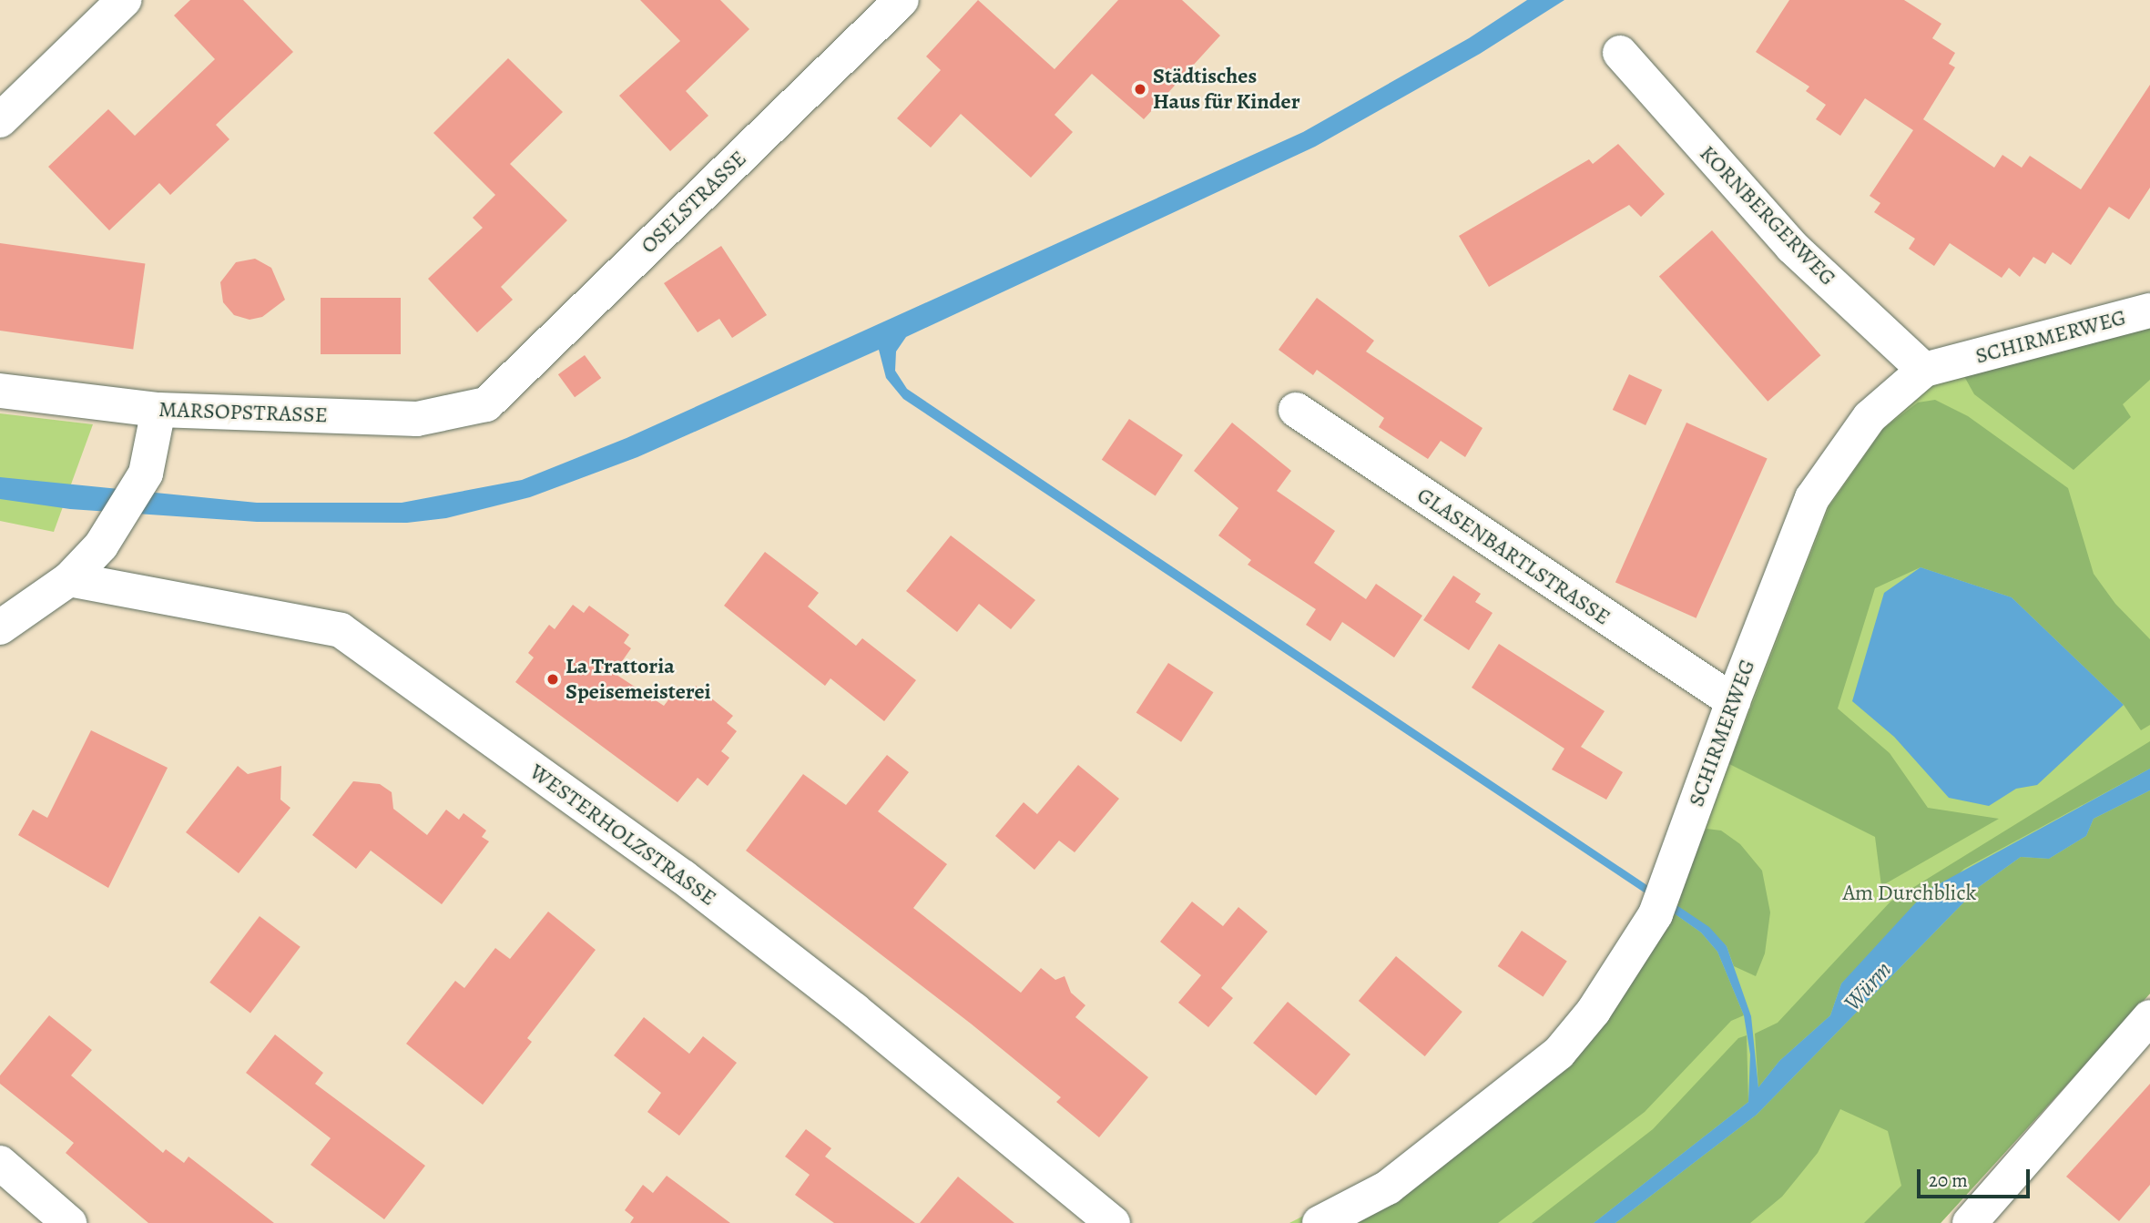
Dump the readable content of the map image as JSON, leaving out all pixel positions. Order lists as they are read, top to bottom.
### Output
{
  "streets": {
    "street": [
      "OSELSTRASSE",
      "KORNBERGERWEG",
      "SCHIRMERWEG",
      "MARSOPSTRASSE",
      "GLASENBARTLSTRASSE",
      "WESTERHOLZSTRASSE"
    ]
  },
  "crossings": [
    ["OSELSTRASSE", "MARSOPSTRASSE"],
    ["KORNBERGERWEG", "SCHIRMERWEG"],
    ["SCHIRMERWEG", "GLASENBARTLSTRASSE"]
  ],
  "water": ["Würm"],
  "parks": ["Am Durchblick"],
  "places": ["Städtisches Haus für Kinder", "La Trattoria Speisemeisterei"],
  "scale_bar": "20 m"
}
